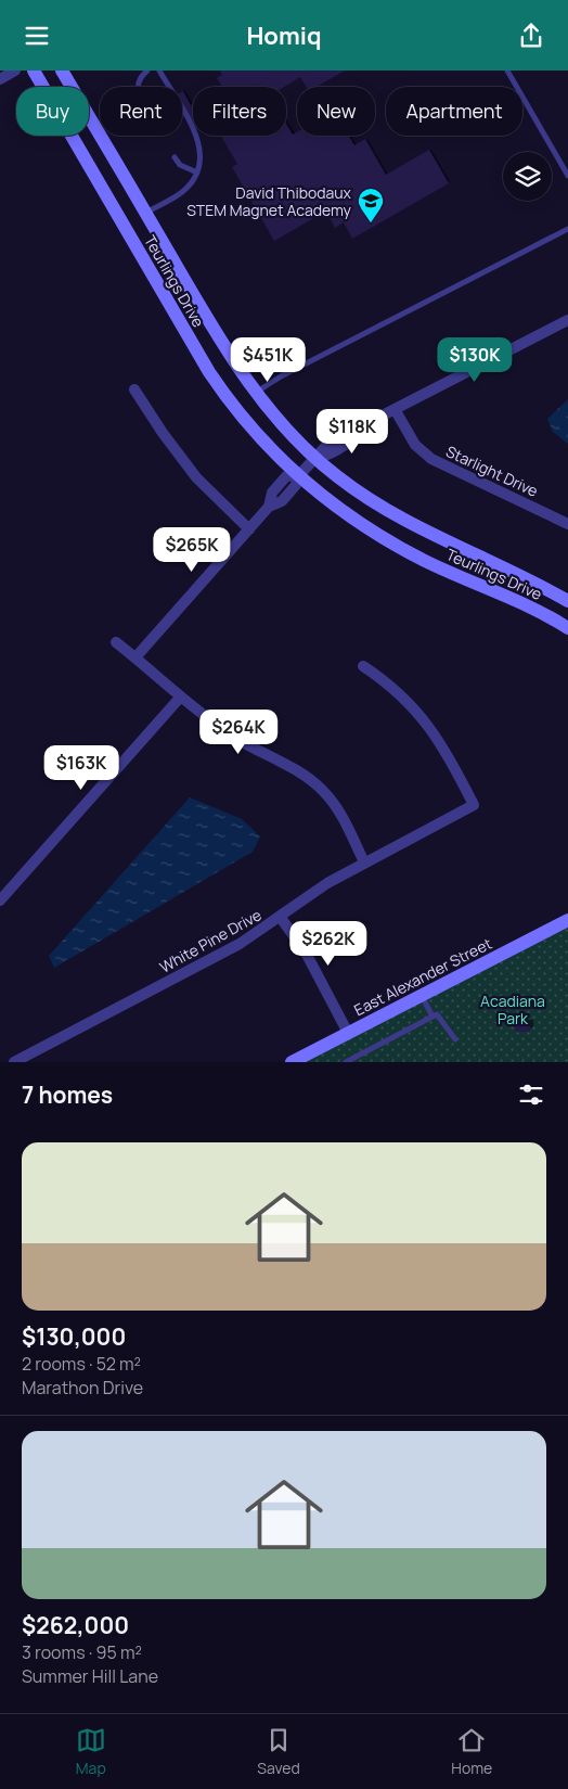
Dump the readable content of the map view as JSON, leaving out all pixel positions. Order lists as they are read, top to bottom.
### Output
{
  "streets": {
    "street": [
      "Teurlings Drive",
      "Starlight Drive",
      "White Pine Drive",
      "East Alexander Street"
    ]
  },
  "parks": ["Acadiana Park"],
  "places": {
    "school or university": ["David Thibodaux STEM Magnet Academy"]
  },
  "page": {
    "header": "Homiq",
    "chip": [
      "Buy",
      "Rent",
      "Filters",
      "New",
      "Apartment"
    ],
    "price": [
      "$451K",
      "$130K",
      "$118K",
      "$265K",
      "$264K",
      "$163K",
      "$262K"
    ],
    "heading": "7 homes",
    "list": [
      {
        "name": "$130,000",
        "note": "2 rooms · 52 m² · Marathon Drive"
      },
      {
        "name": "$262,000",
        "note": "3 rooms · 95 m² · Summer Hill Lane"
      }
    ],
    "tabs": ["Map", "Saved", "Home"]
  }
}
